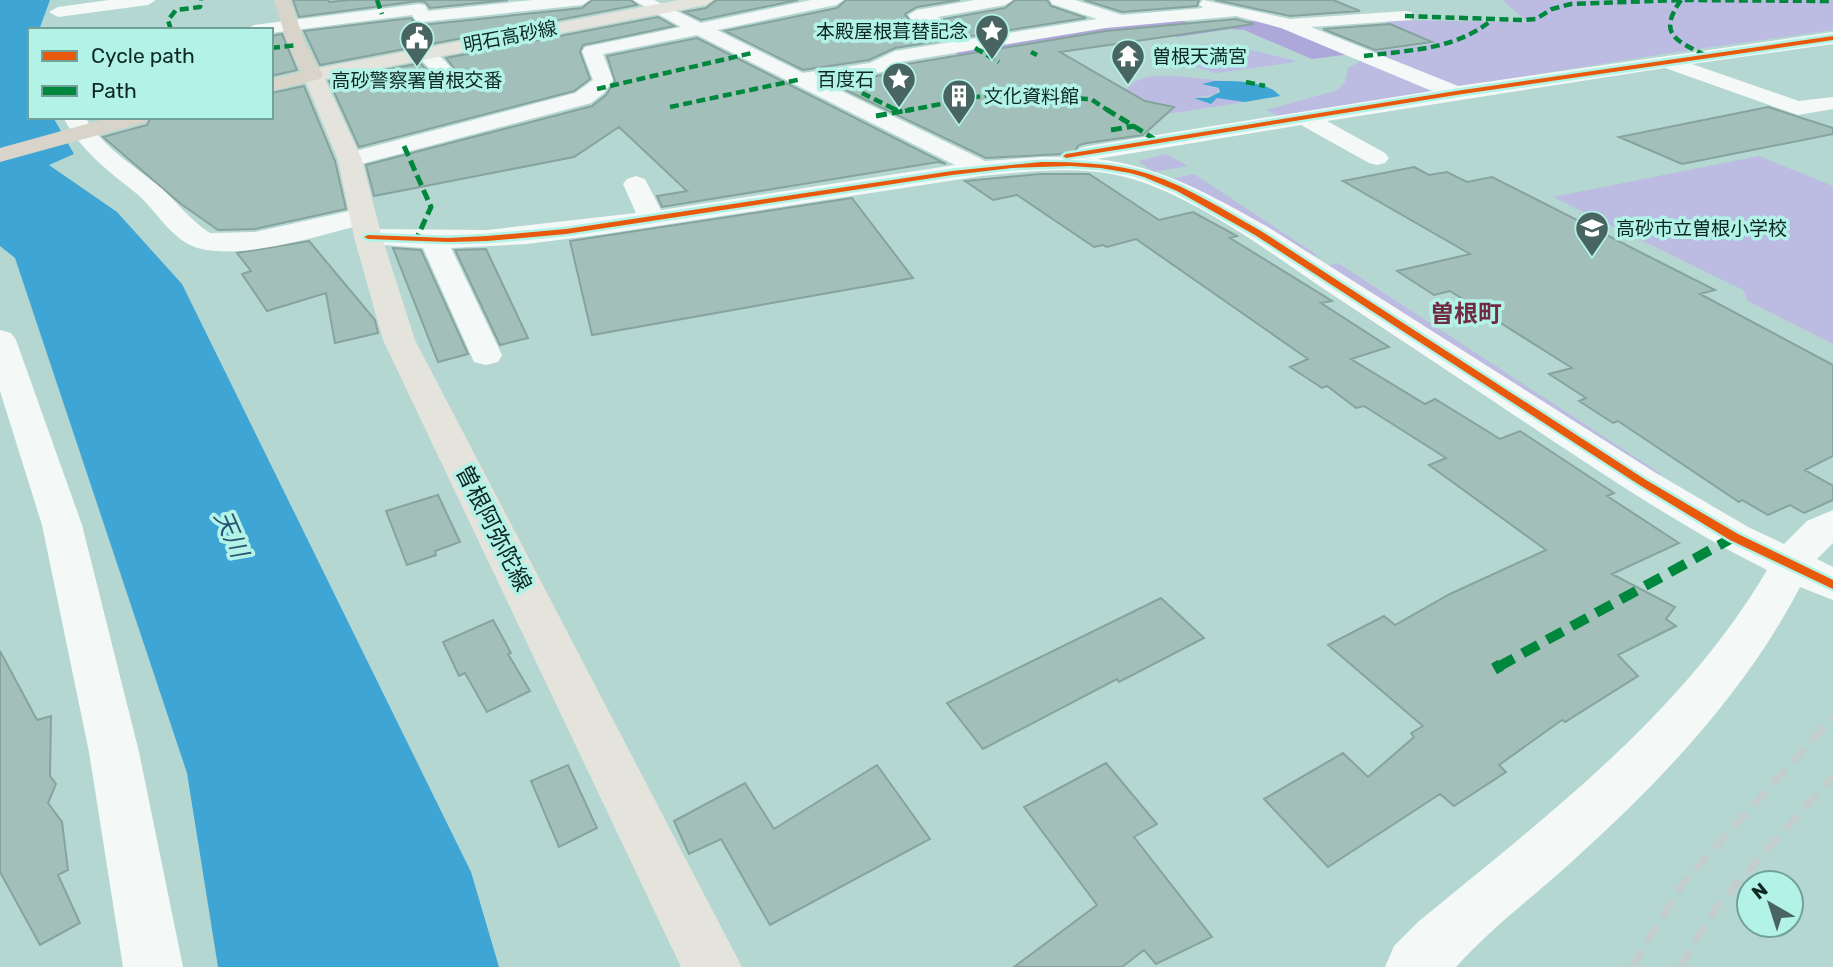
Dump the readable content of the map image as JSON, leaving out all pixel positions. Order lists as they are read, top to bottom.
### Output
{
  "streets": {
    "main road": ["明石高砂線", "曽根阿弥陀線"]
  },
  "crossings": [
    ["明石高砂線", "曽根阿弥陀線"]
  ],
  "districts": ["曽根町"],
  "water": ["天川"],
  "places": {
    "place": ["本殿屋根葺替記念", "百度石"],
    "public building": ["高砂警察署曽根交番"],
    "temple": ["曽根天満宮"],
    "building": ["文化資料館"],
    "school or university": ["高砂市立曽根小学校"]
  },
  "legend": ["Cycle path", "Path"],
  "north": "top left"
}
